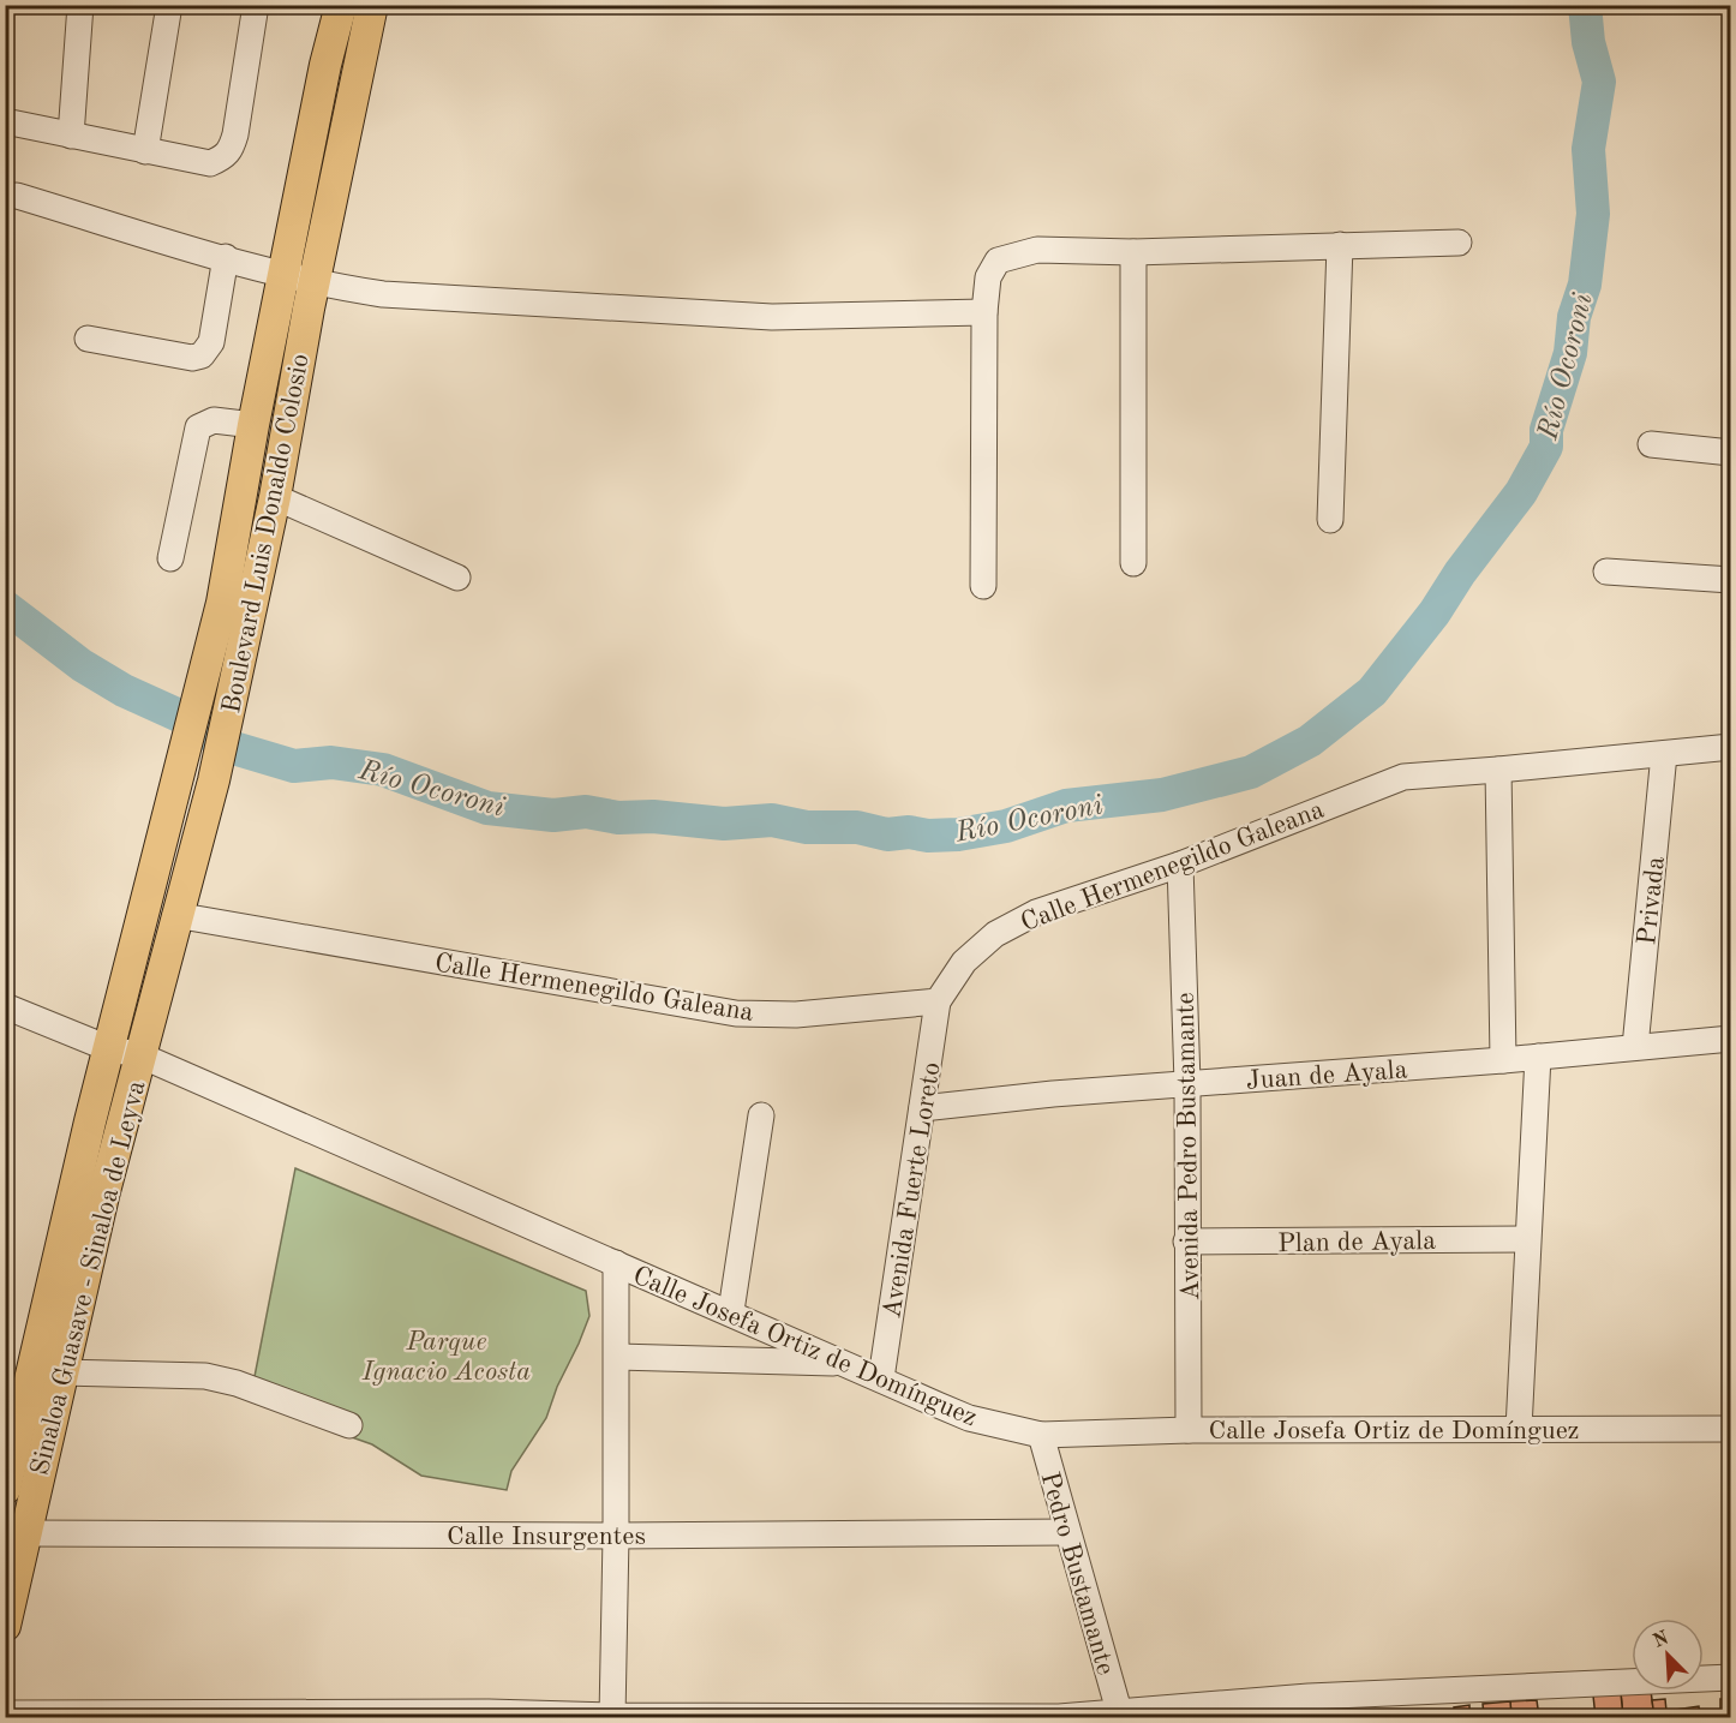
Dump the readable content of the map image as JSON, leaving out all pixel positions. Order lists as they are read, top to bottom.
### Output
{
  "streets": {
    "main road": ["Boulevard Luis Donaldo Colosio", "Sinaloa Guasave - Sinaloa de Leyva"],
    "street": [
      "Calle Hermenegildo Galeana",
      "Privada",
      "Juan de Ayala",
      "Avenida Pedro Bustamante",
      "Avenida Fuerte Loreto",
      "Plan de Ayala",
      "Calle Josefa Ortiz de Domínguez",
      "Calle Insurgentes",
      "Pedro Bustamante"
    ]
  },
  "crossings": [
    ["Boulevard Luis Donaldo Colosio", "Calle Hermenegildo Galeana"],
    ["Boulevard Luis Donaldo Colosio", "Sinaloa Guasave - Sinaloa de Leyva"],
    ["Boulevard Luis Donaldo Colosio", "Calle Josefa Ortiz de Domínguez"],
    ["Calle Hermenegildo Galeana", "Privada"],
    ["Calle Hermenegildo Galeana", "Avenida Pedro Bustamante"],
    ["Calle Hermenegildo Galeana", "Avenida Fuerte Loreto"],
    ["Privada", "Juan de Ayala"],
    ["Juan de Ayala", "Avenida Pedro Bustamante"],
    ["Juan de Ayala", "Avenida Fuerte Loreto"],
    ["Avenida Pedro Bustamante", "Plan de Ayala"],
    ["Avenida Pedro Bustamante", "Calle Josefa Ortiz de Domínguez"],
    ["Avenida Fuerte Loreto", "Calle Josefa Ortiz de Domínguez"],
    ["Sinaloa Guasave - Sinaloa de Leyva", "Calle Josefa Ortiz de Domínguez"],
    ["Sinaloa Guasave - Sinaloa de Leyva", "Calle Insurgentes"],
    ["Calle Josefa Ortiz de Domínguez", "Pedro Bustamante"],
    ["Calle Insurgentes", "Pedro Bustamante"]
  ],
  "water": ["Río Ocoroni"],
  "parks": ["Parque Ignacio Acosta"],
  "north": "top left"
}
